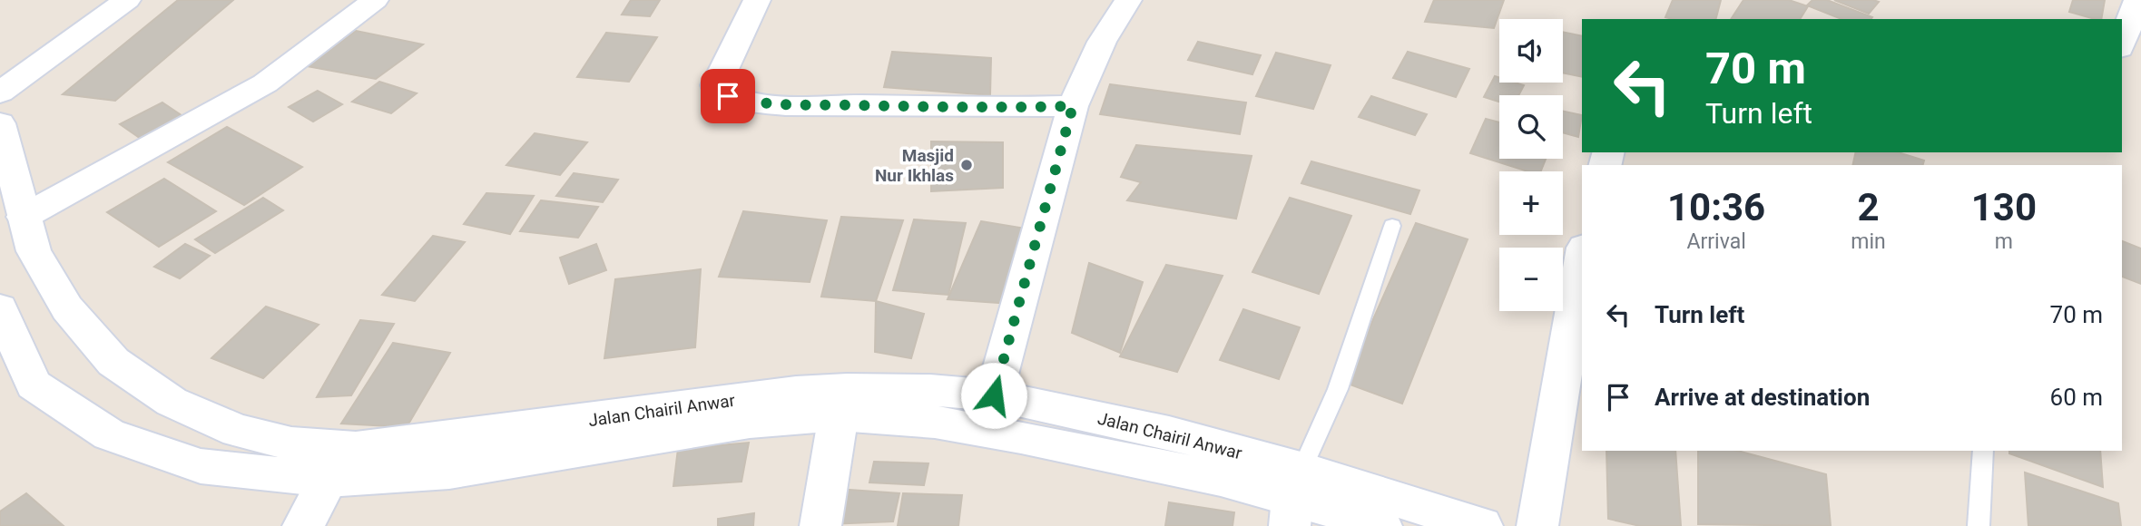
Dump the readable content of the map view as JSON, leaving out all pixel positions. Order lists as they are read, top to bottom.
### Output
{
  "streets": {
    "main road": ["Jalan Chairil Anwar"]
  },
  "places": ["Masjid Nur Ikhlas"],
  "page": {
    "map_buttons": ["+", "−"],
    "turn": ["70 m", "Turn left"],
    "eta": [
      "10:36",
      "Arrival",
      "2",
      "min",
      "130",
      "m"
    ],
    "list": [
      {
        "name": "Turn left",
        "value": "70 m"
      },
      {
        "name": "Arrive at destination",
        "value": "60 m"
      }
    ]
  }
}
